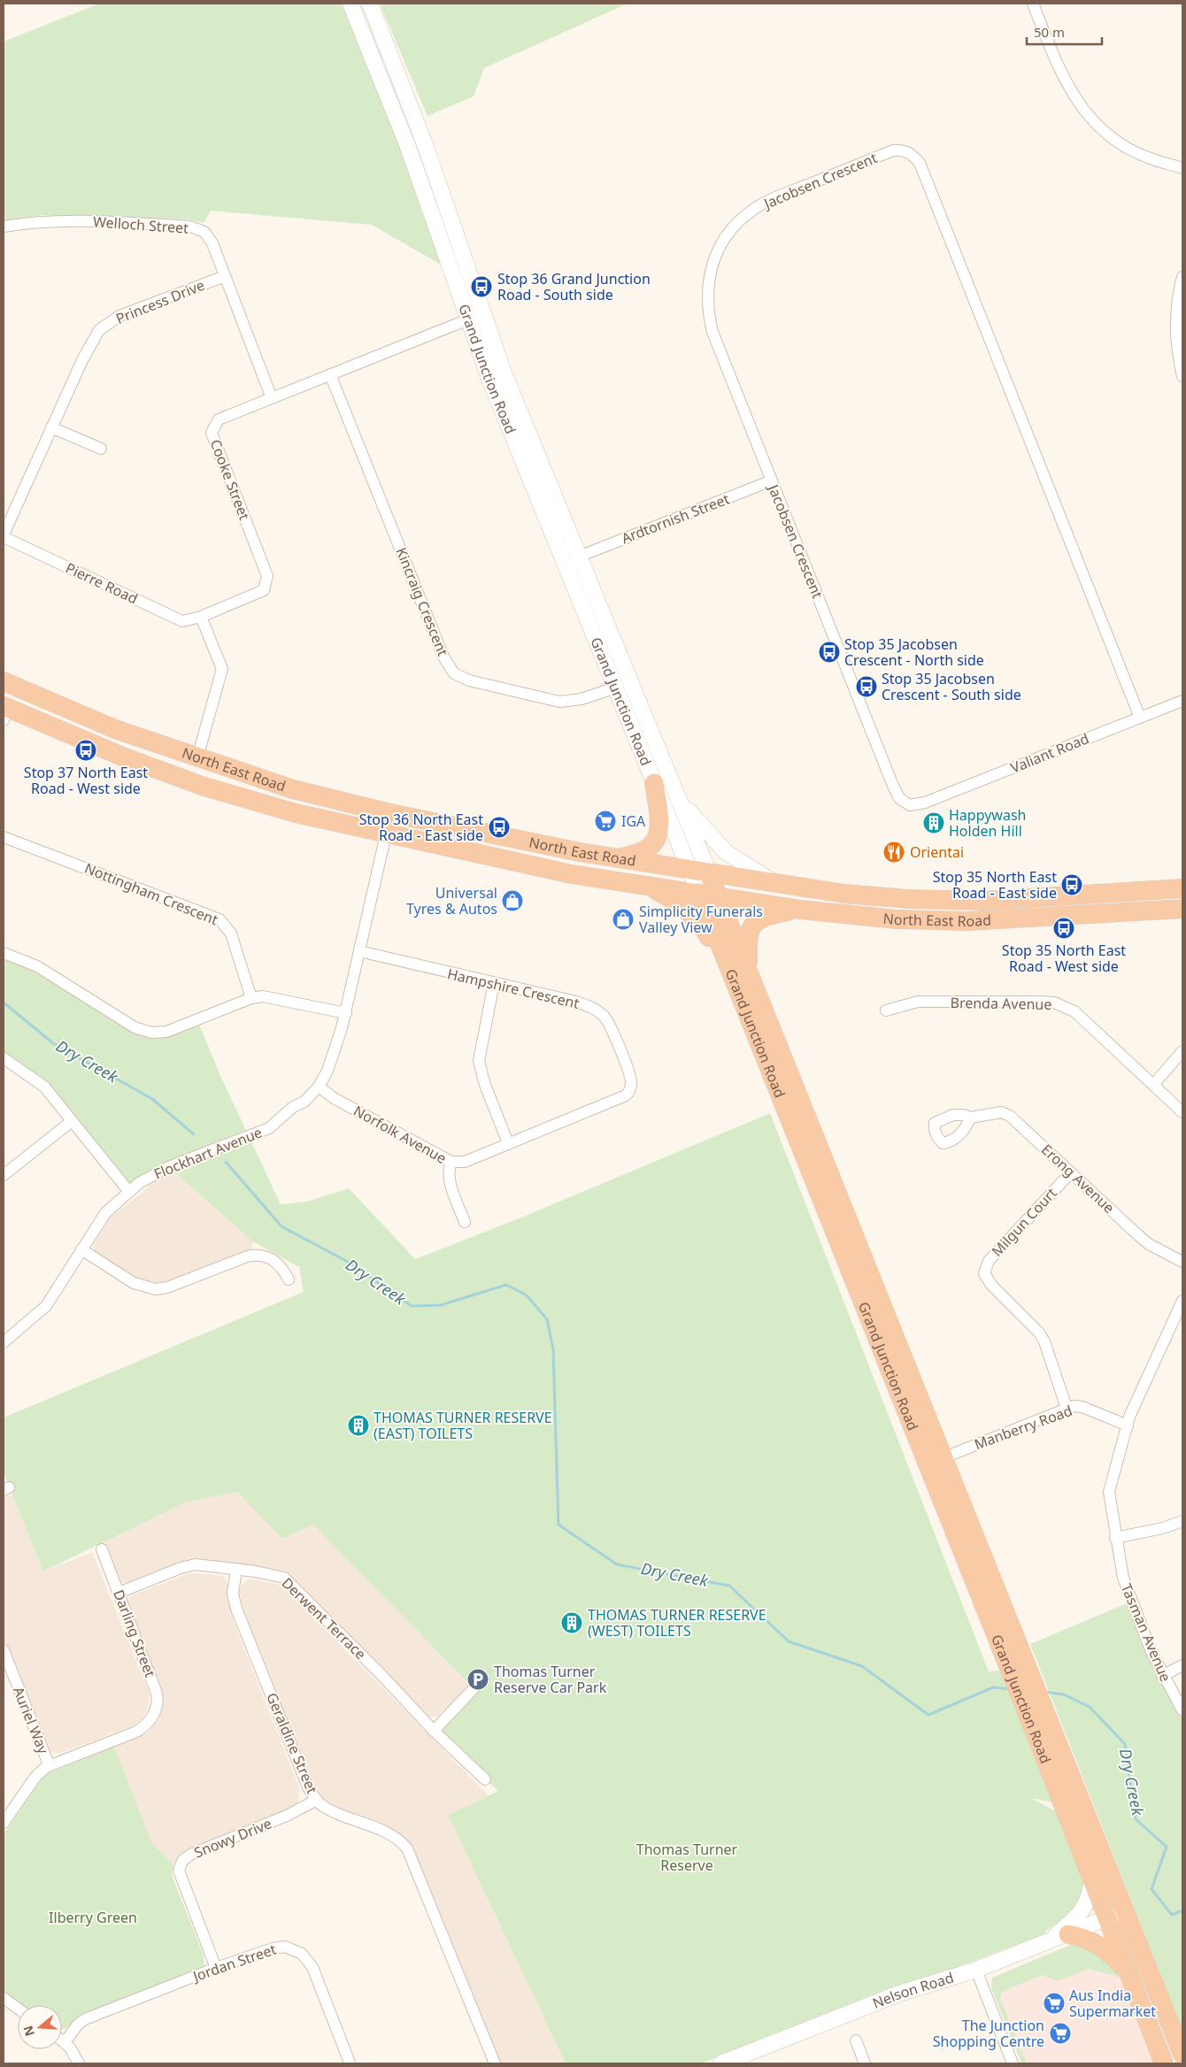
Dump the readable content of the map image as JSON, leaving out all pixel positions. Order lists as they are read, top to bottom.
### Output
{
  "streets": {
    "highway": ["Grand Junction Road", "North East Road"],
    "main road": ["Nelson Road"],
    "street": [
      "Jacobsen Crescent",
      "Welloch Street",
      "Princess Drive",
      "Cooke Street",
      "Ardtornish Street",
      "Pierre Road",
      "Kincraig Crescent",
      "Valiant Road",
      "Nottingham Crescent",
      "Hampshire Crescent",
      "Brenda Avenue",
      "Norfolk Avenue",
      "Flockhart Avenue",
      "Erong Avenue",
      "Milgun Court",
      "Manberry Road",
      "Derwent Terrace",
      "Tasman Avenue",
      "Darling Street",
      "Auriel Way",
      "Geraldine Street",
      "Snowy Drive",
      "Jordan Street"
    ]
  },
  "crossings": [
    ["Jacobsen Crescent", "Ardtornish Street"],
    ["Jacobsen Crescent", "Valiant Road"],
    ["Welloch Street", "Princess Drive"],
    ["Welloch Street", "Cooke Street"],
    ["Princess Drive", "Pierre Road"],
    ["Grand Junction Road", "Cooke Street"],
    ["Grand Junction Road", "Ardtornish Street"],
    ["Grand Junction Road", "Kincraig Crescent"],
    ["Grand Junction Road", "North East Road"],
    ["Grand Junction Road", "Manberry Road"],
    ["Grand Junction Road", "Nelson Road"],
    ["Cooke Street", "Pierre Road"],
    ["Cooke Street", "Kincraig Crescent"],
    ["North East Road", "Flockhart Avenue"],
    ["Hampshire Crescent", "Norfolk Avenue"],
    ["Hampshire Crescent", "Flockhart Avenue"],
    ["Norfolk Avenue", "Flockhart Avenue"],
    ["Erong Avenue", "Milgun Court"],
    ["Milgun Court", "Manberry Road"],
    ["Manberry Road", "Tasman Avenue"],
    ["Derwent Terrace", "Darling Street"],
    ["Derwent Terrace", "Geraldine Street"],
    ["Darling Street", "Auriel Way"],
    ["Geraldine Street", "Snowy Drive"],
    ["Snowy Drive", "Jordan Street"]
  ],
  "water": ["Dry Creek"],
  "parks": ["Thomas Turner Reserve", "Ilberry Green"],
  "places": {
    "bus stop": [
      "Stop 36 Grand Junction Road - South side",
      "Stop 35 Jacobsen Crescent - North side",
      "Stop 35 Jacobsen Crescent - South side",
      "Stop 37 North East Road - West side",
      "Stop 36 North East Road - East side",
      "Stop 35 North East Road - East side",
      "Stop 35 North East Road - West side"
    ],
    "supermarket": ["IGA", "Aus India Supermarket", "The Junction Shopping Centre"],
    "building": ["Happywash Holden Hill", "THOMAS TURNER RESERVE (EAST) TOILETS", "THOMAS TURNER RESERVE (WEST) TOILETS"],
    "restaurant": ["Orientai"],
    "shop": ["Universal Tyres & Autos", "Simplicity Funerals Valley View"],
    "parking": ["Thomas Turner Reserve Car Park"]
  },
  "scale_bar": "50 m",
  "north": "left"
}
